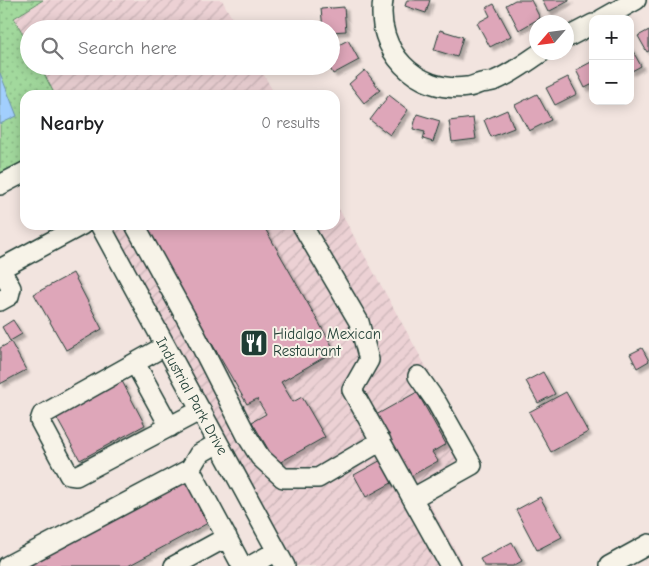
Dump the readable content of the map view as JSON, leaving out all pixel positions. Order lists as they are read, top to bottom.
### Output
{
  "streets": {
    "street": ["Industrial Park Drive"]
  },
  "places": {
    "restaurant": ["Hidalgo Mexican Restaurant"]
  },
  "north": "bottom left",
  "page": {
    "map_buttons": ["+", "−"],
    "search": "Search here",
    "heading": ["Nearby", "0 results"]
  }
}
